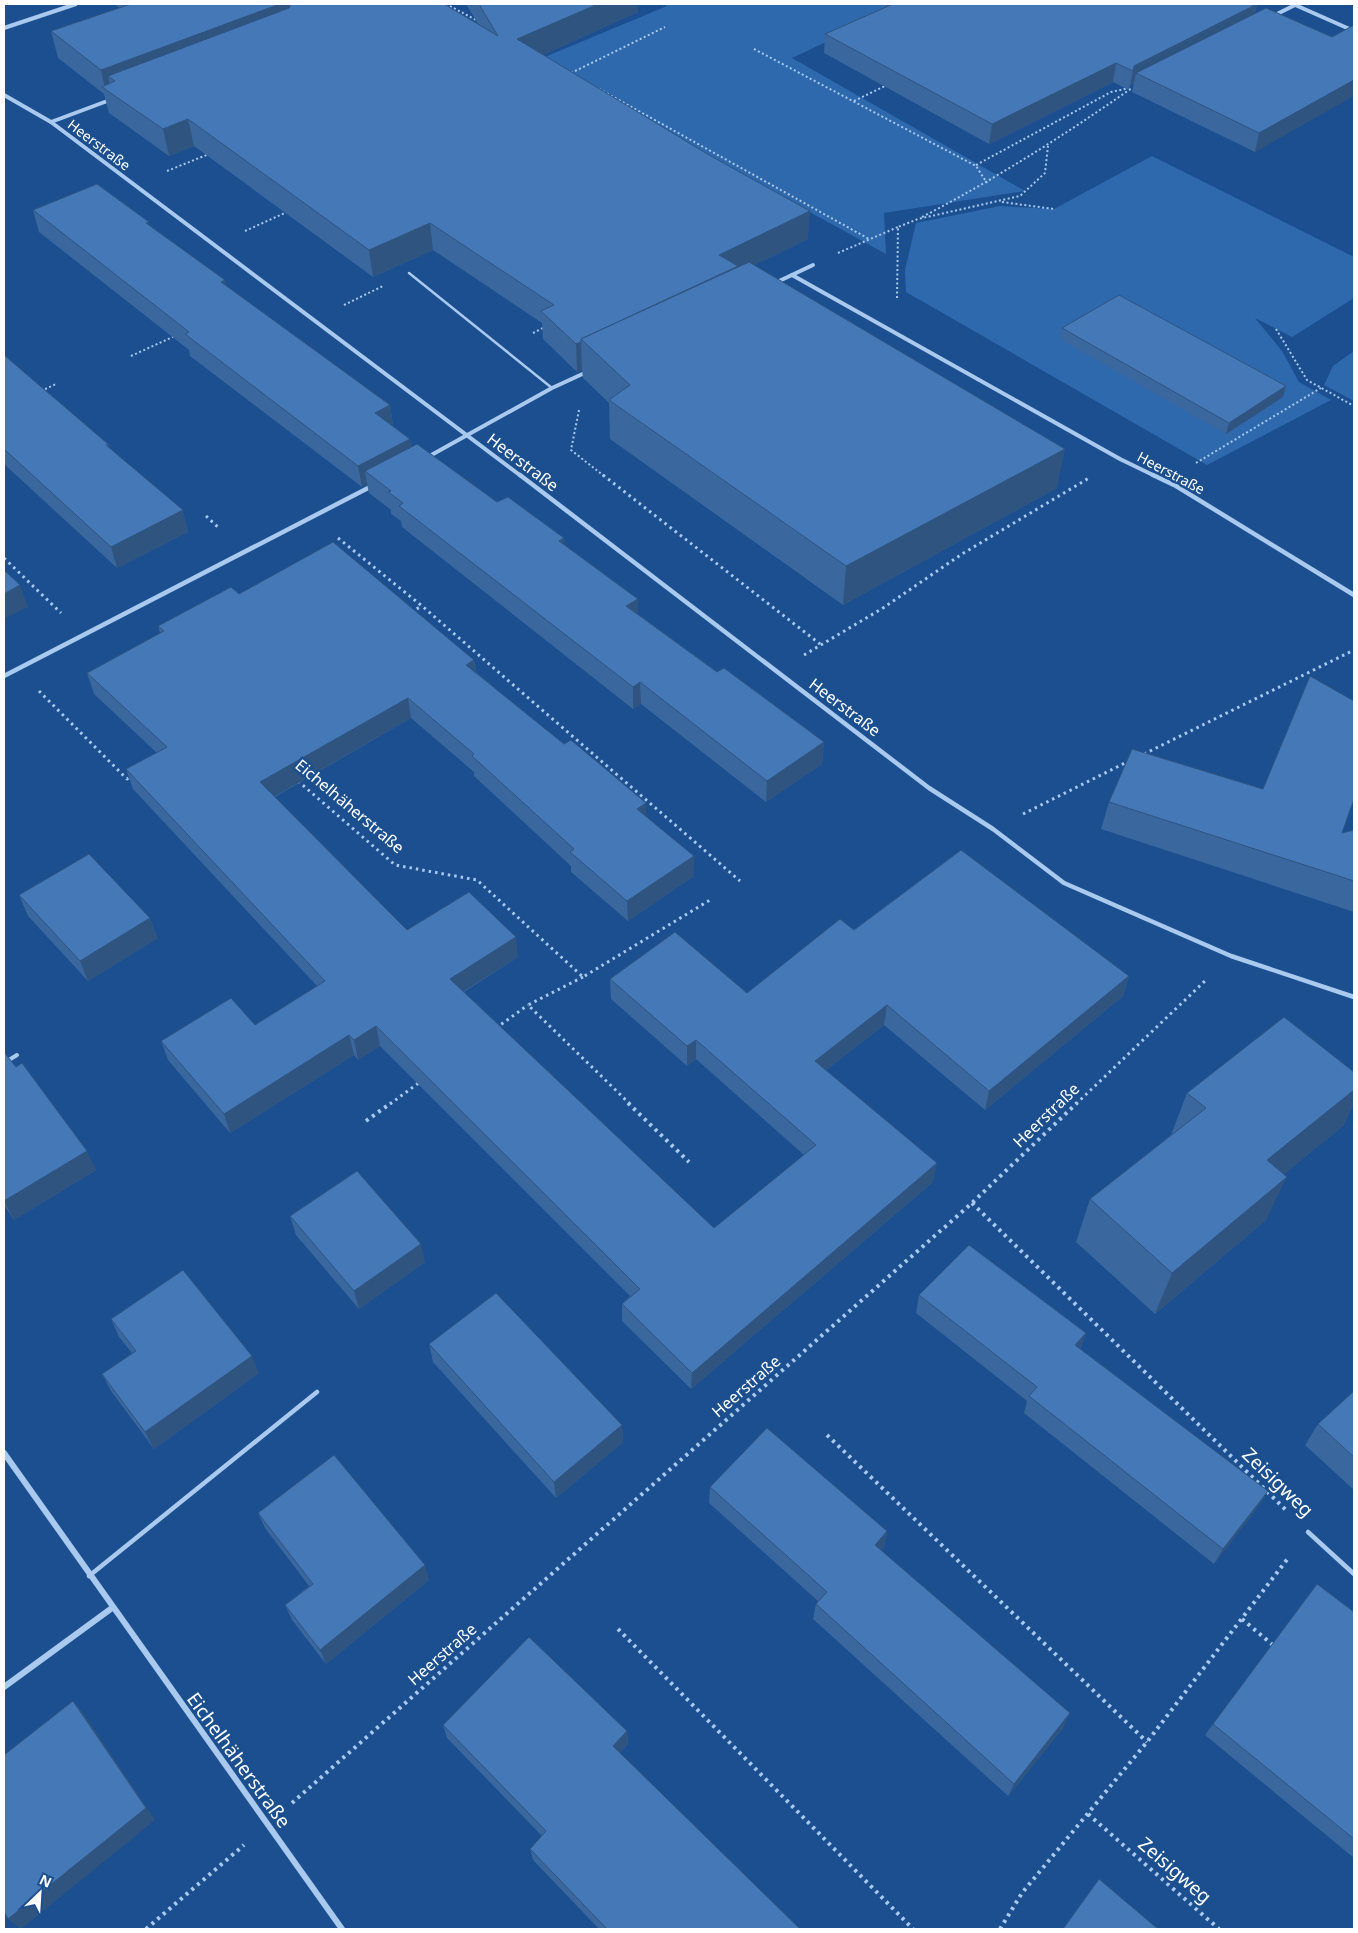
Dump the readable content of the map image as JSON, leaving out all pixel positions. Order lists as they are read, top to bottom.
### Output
{
  "streets": {
    "street": ["Heerstraße", "Eichelhäherstraße"],
    "path": ["Zeisigweg"]
  },
  "crossings": [
    ["Heerstraße", "Eichelhäherstraße"],
    ["Heerstraße", "Zeisigweg"]
  ],
  "north": "top right"
}
